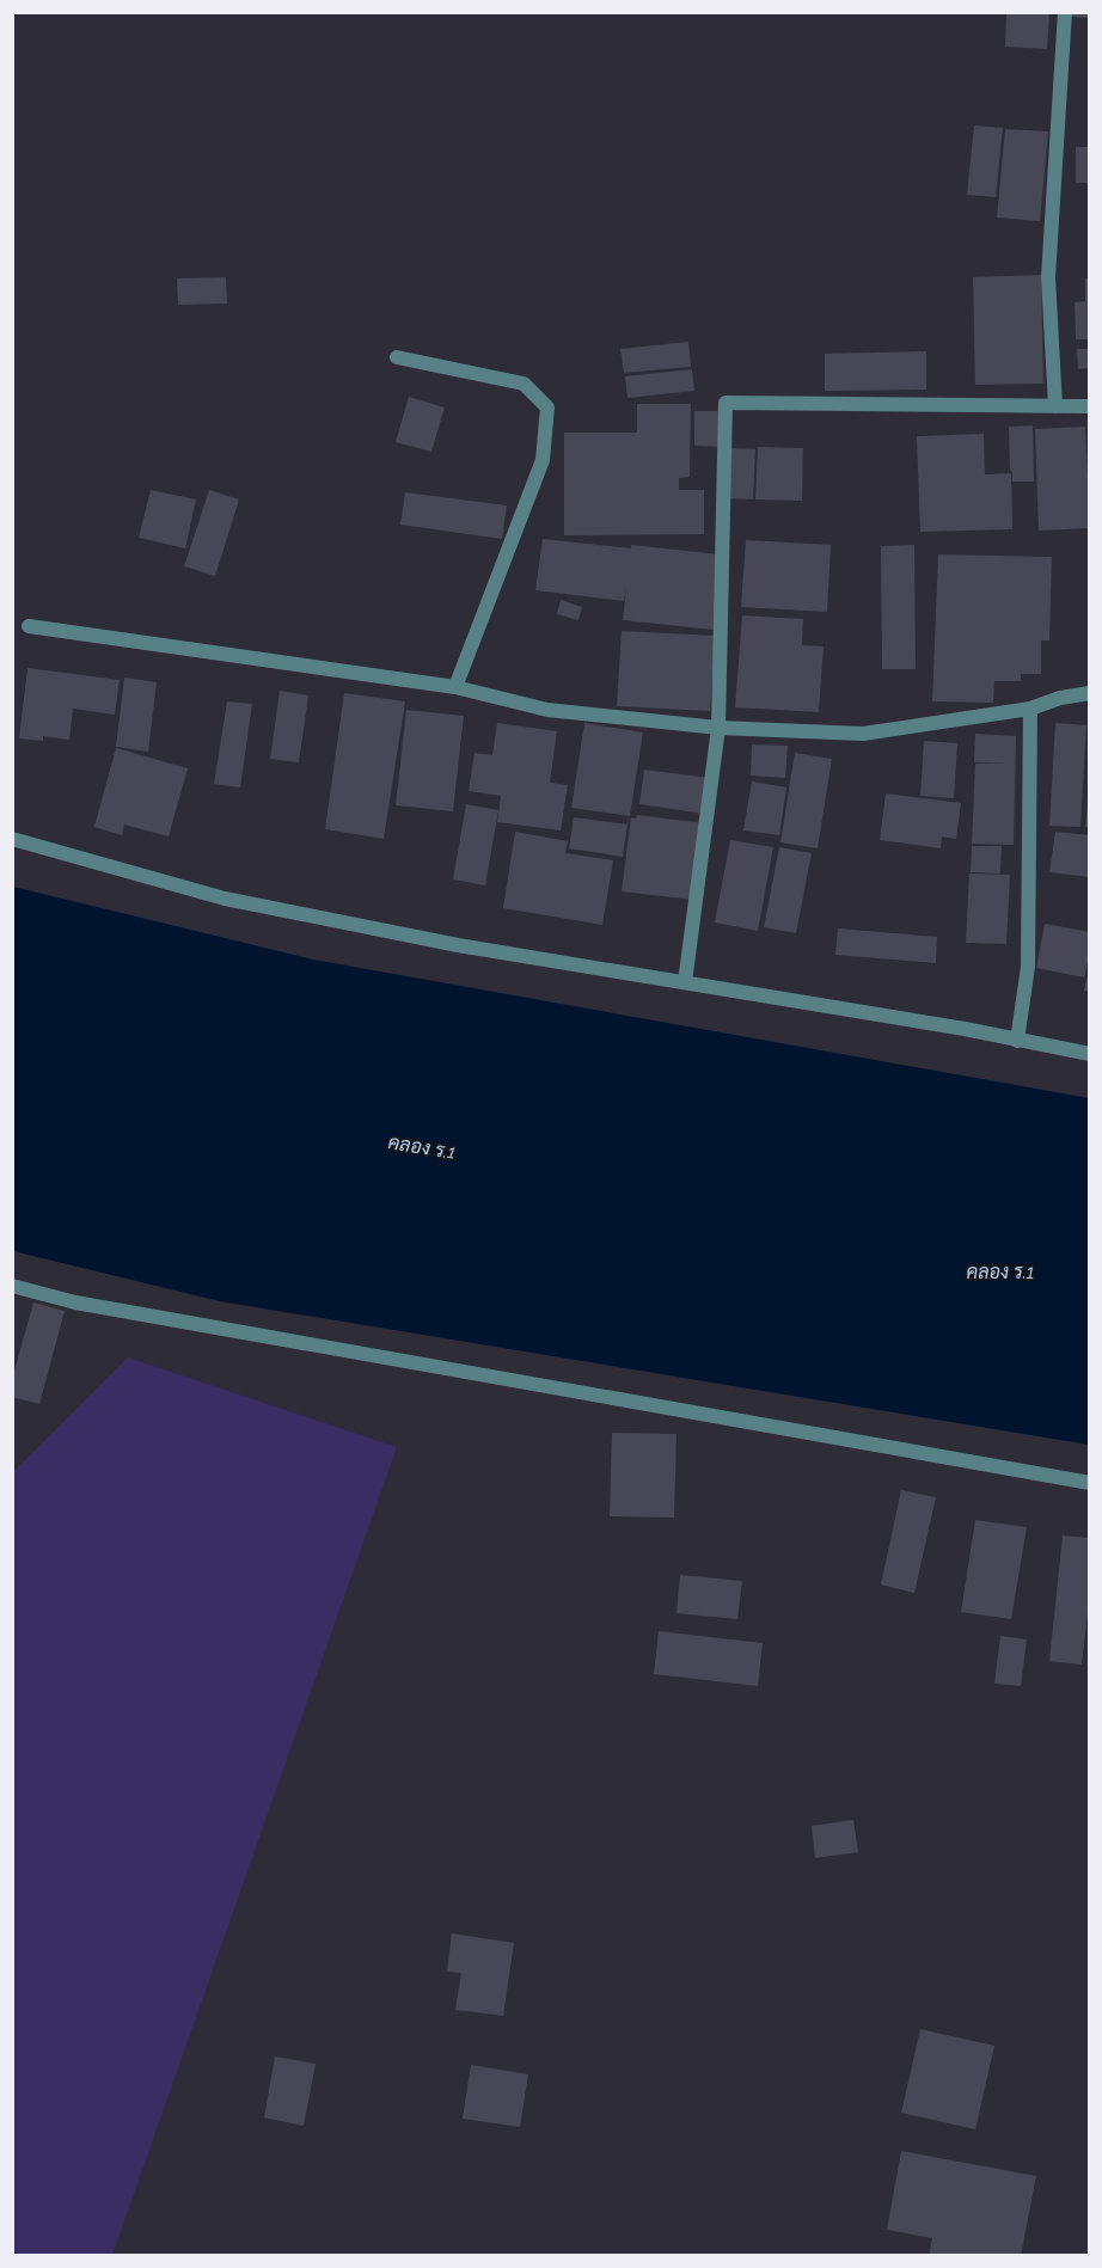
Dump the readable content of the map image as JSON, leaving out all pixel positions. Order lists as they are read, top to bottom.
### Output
{
  "water": ["คลอง ร.1"]
}
